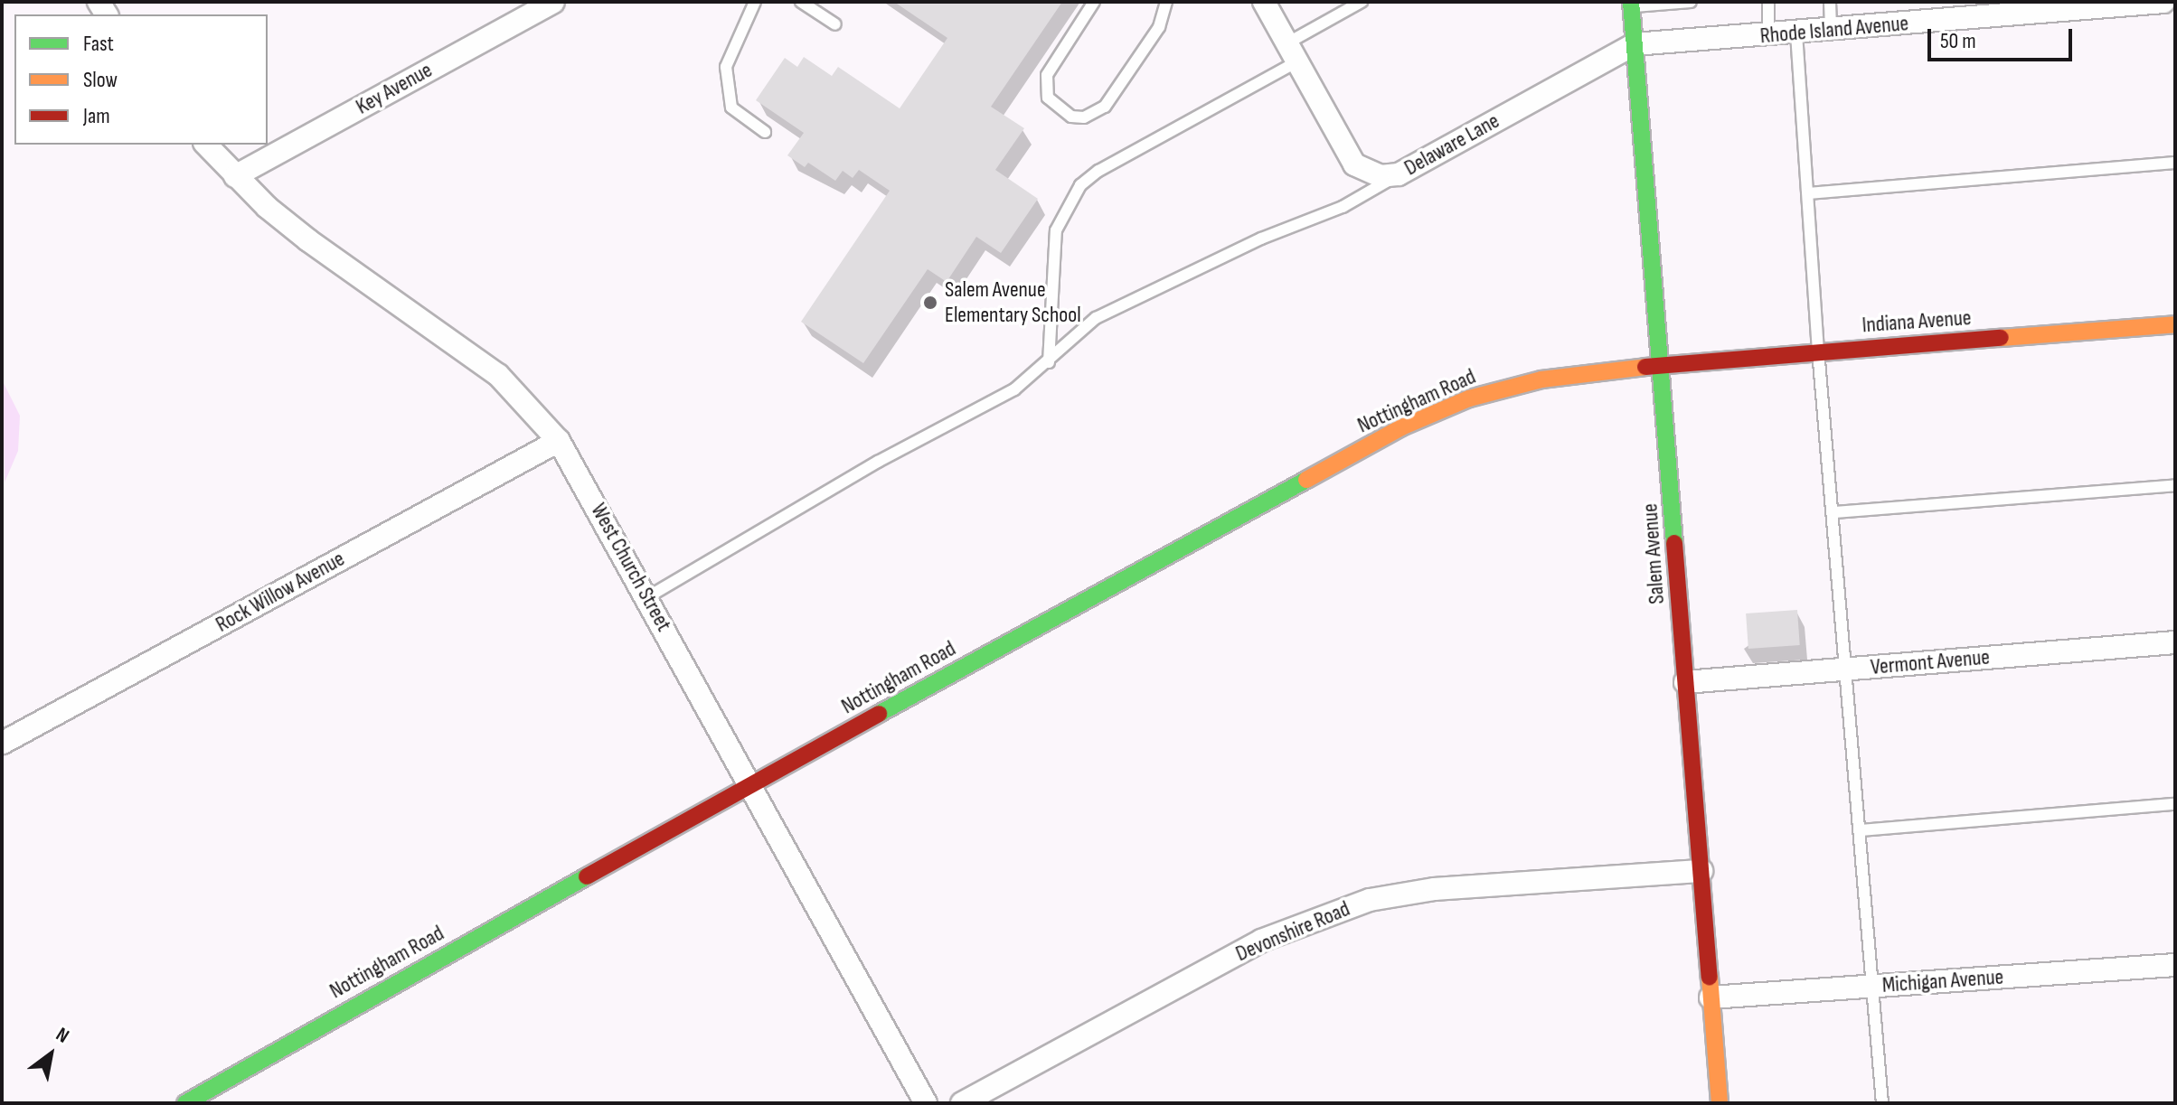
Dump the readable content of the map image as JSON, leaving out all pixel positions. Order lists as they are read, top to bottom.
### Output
{
  "streets": {
    "street": [
      "Rhode Island Avenue",
      "Key Avenue",
      "Delaware Lane",
      "Indiana Avenue",
      "Nottingham Road",
      "Salem Avenue",
      "West Church Street",
      "Rock Willow Avenue",
      "Vermont Avenue",
      "Devonshire Road",
      "Michigan Avenue"
    ]
  },
  "crossings": [
    ["Rhode Island Avenue", "Delaware Lane"],
    ["Rhode Island Avenue", "Salem Avenue"],
    ["Key Avenue", "West Church Street"],
    ["Delaware Lane", "Salem Avenue"],
    ["Indiana Avenue", "Nottingham Road"],
    ["Indiana Avenue", "Salem Avenue"],
    ["Nottingham Road", "Salem Avenue"],
    ["Nottingham Road", "West Church Street"],
    ["Salem Avenue", "Vermont Avenue"],
    ["Salem Avenue", "Devonshire Road"],
    ["Salem Avenue", "Michigan Avenue"],
    ["West Church Street", "Rock Willow Avenue"]
  ],
  "places": ["Salem Avenue Elementary School"],
  "legend": ["Fast", "Slow", "Jam"],
  "scale_bar": "50 m",
  "north": "top right"
}
